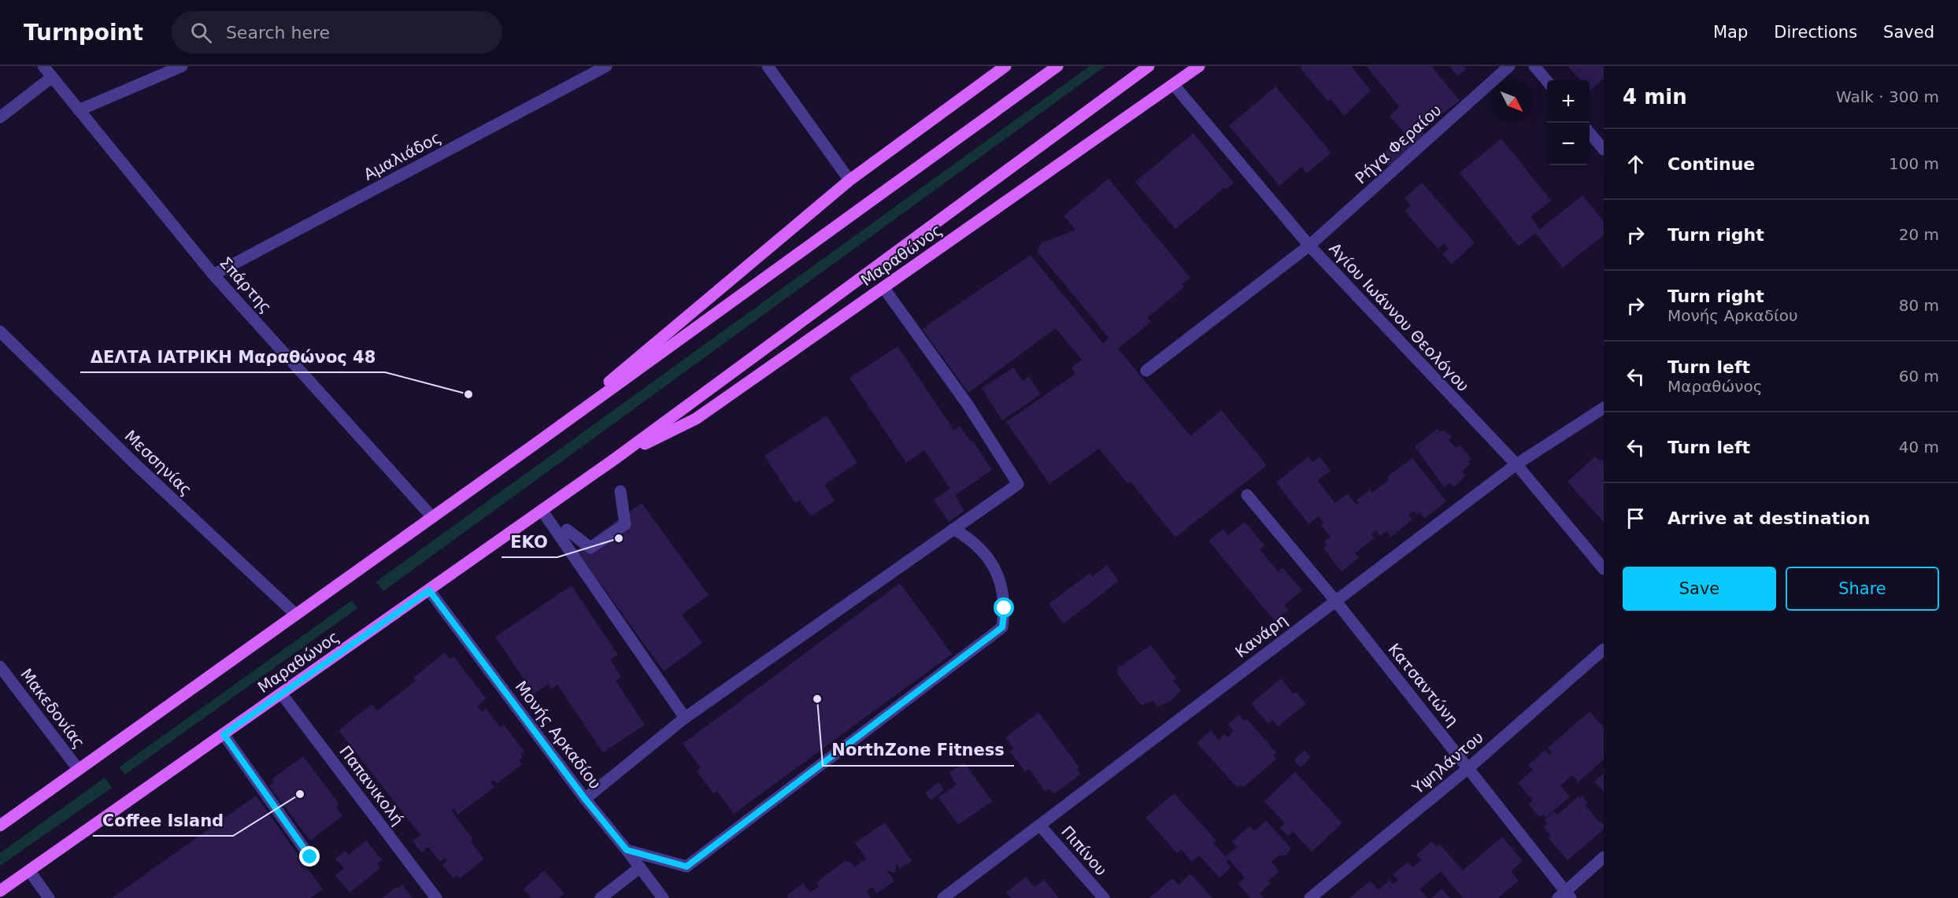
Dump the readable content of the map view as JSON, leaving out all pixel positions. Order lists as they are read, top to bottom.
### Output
{
  "streets": {
    "main road": ["Μαραθώνος"],
    "street": [
      "Ρήγα Φεραίου",
      "Αμαλιάδος",
      "Σπάρτης",
      "Αγίου Ιωάννου Θεολόγου",
      "Μεσσηνίας",
      "Κανάρη",
      "Κατσαντώνη",
      "Μακεδονίας",
      "Μονής Αρκαδίου",
      "Υψηλάντου",
      "Παπανικολή",
      "Πιπίνου"
    ]
  },
  "crossings": [
    ["Ρήγα Φεραίου", "Αγίου Ιωάννου Θεολόγου"],
    ["Αμαλιάδος", "Σπάρτης"],
    ["Μαραθώνος", "Αγίου Ιωάννου Θεολόγου"],
    ["Μαραθώνος", "Μονής Αρκαδίου"],
    ["Μαραθώνος", "Παπανικολή"],
    ["Αγίου Ιωάννου Θεολόγου", "Κανάρη"],
    ["Κανάρη", "Κατσαντώνη"],
    ["Κανάρη", "Πιπίνου"],
    ["Κατσαντώνη", "Υψηλάντου"]
  ],
  "places": [
    "ΔΕΛΤΑ ΙΑΤΡΙΚΗ Μαραθώνος 48",
    "EKO",
    "NorthZone Fitness",
    "Coffee Island"
  ],
  "north": "bottom right",
  "page": {
    "header": "Turnpoint",
    "search": "Search here",
    "nav": ["Map", "Directions", "Saved"],
    "heading": ["4 min", "Walk · 300 m"],
    "map_buttons": ["+", "−"],
    "list": [
      ["Continue", "100 m"],
      ["Turn right", "20 m"],
      ["Turn right", "Μονής Αρκαδίου", "80 m"],
      ["Turn left", "Μαραθώνος", "60 m"],
      ["Turn left", "40 m"],
      "Arrive at destination"
    ],
    "buttons": ["Save", "Share"]
  }
}
